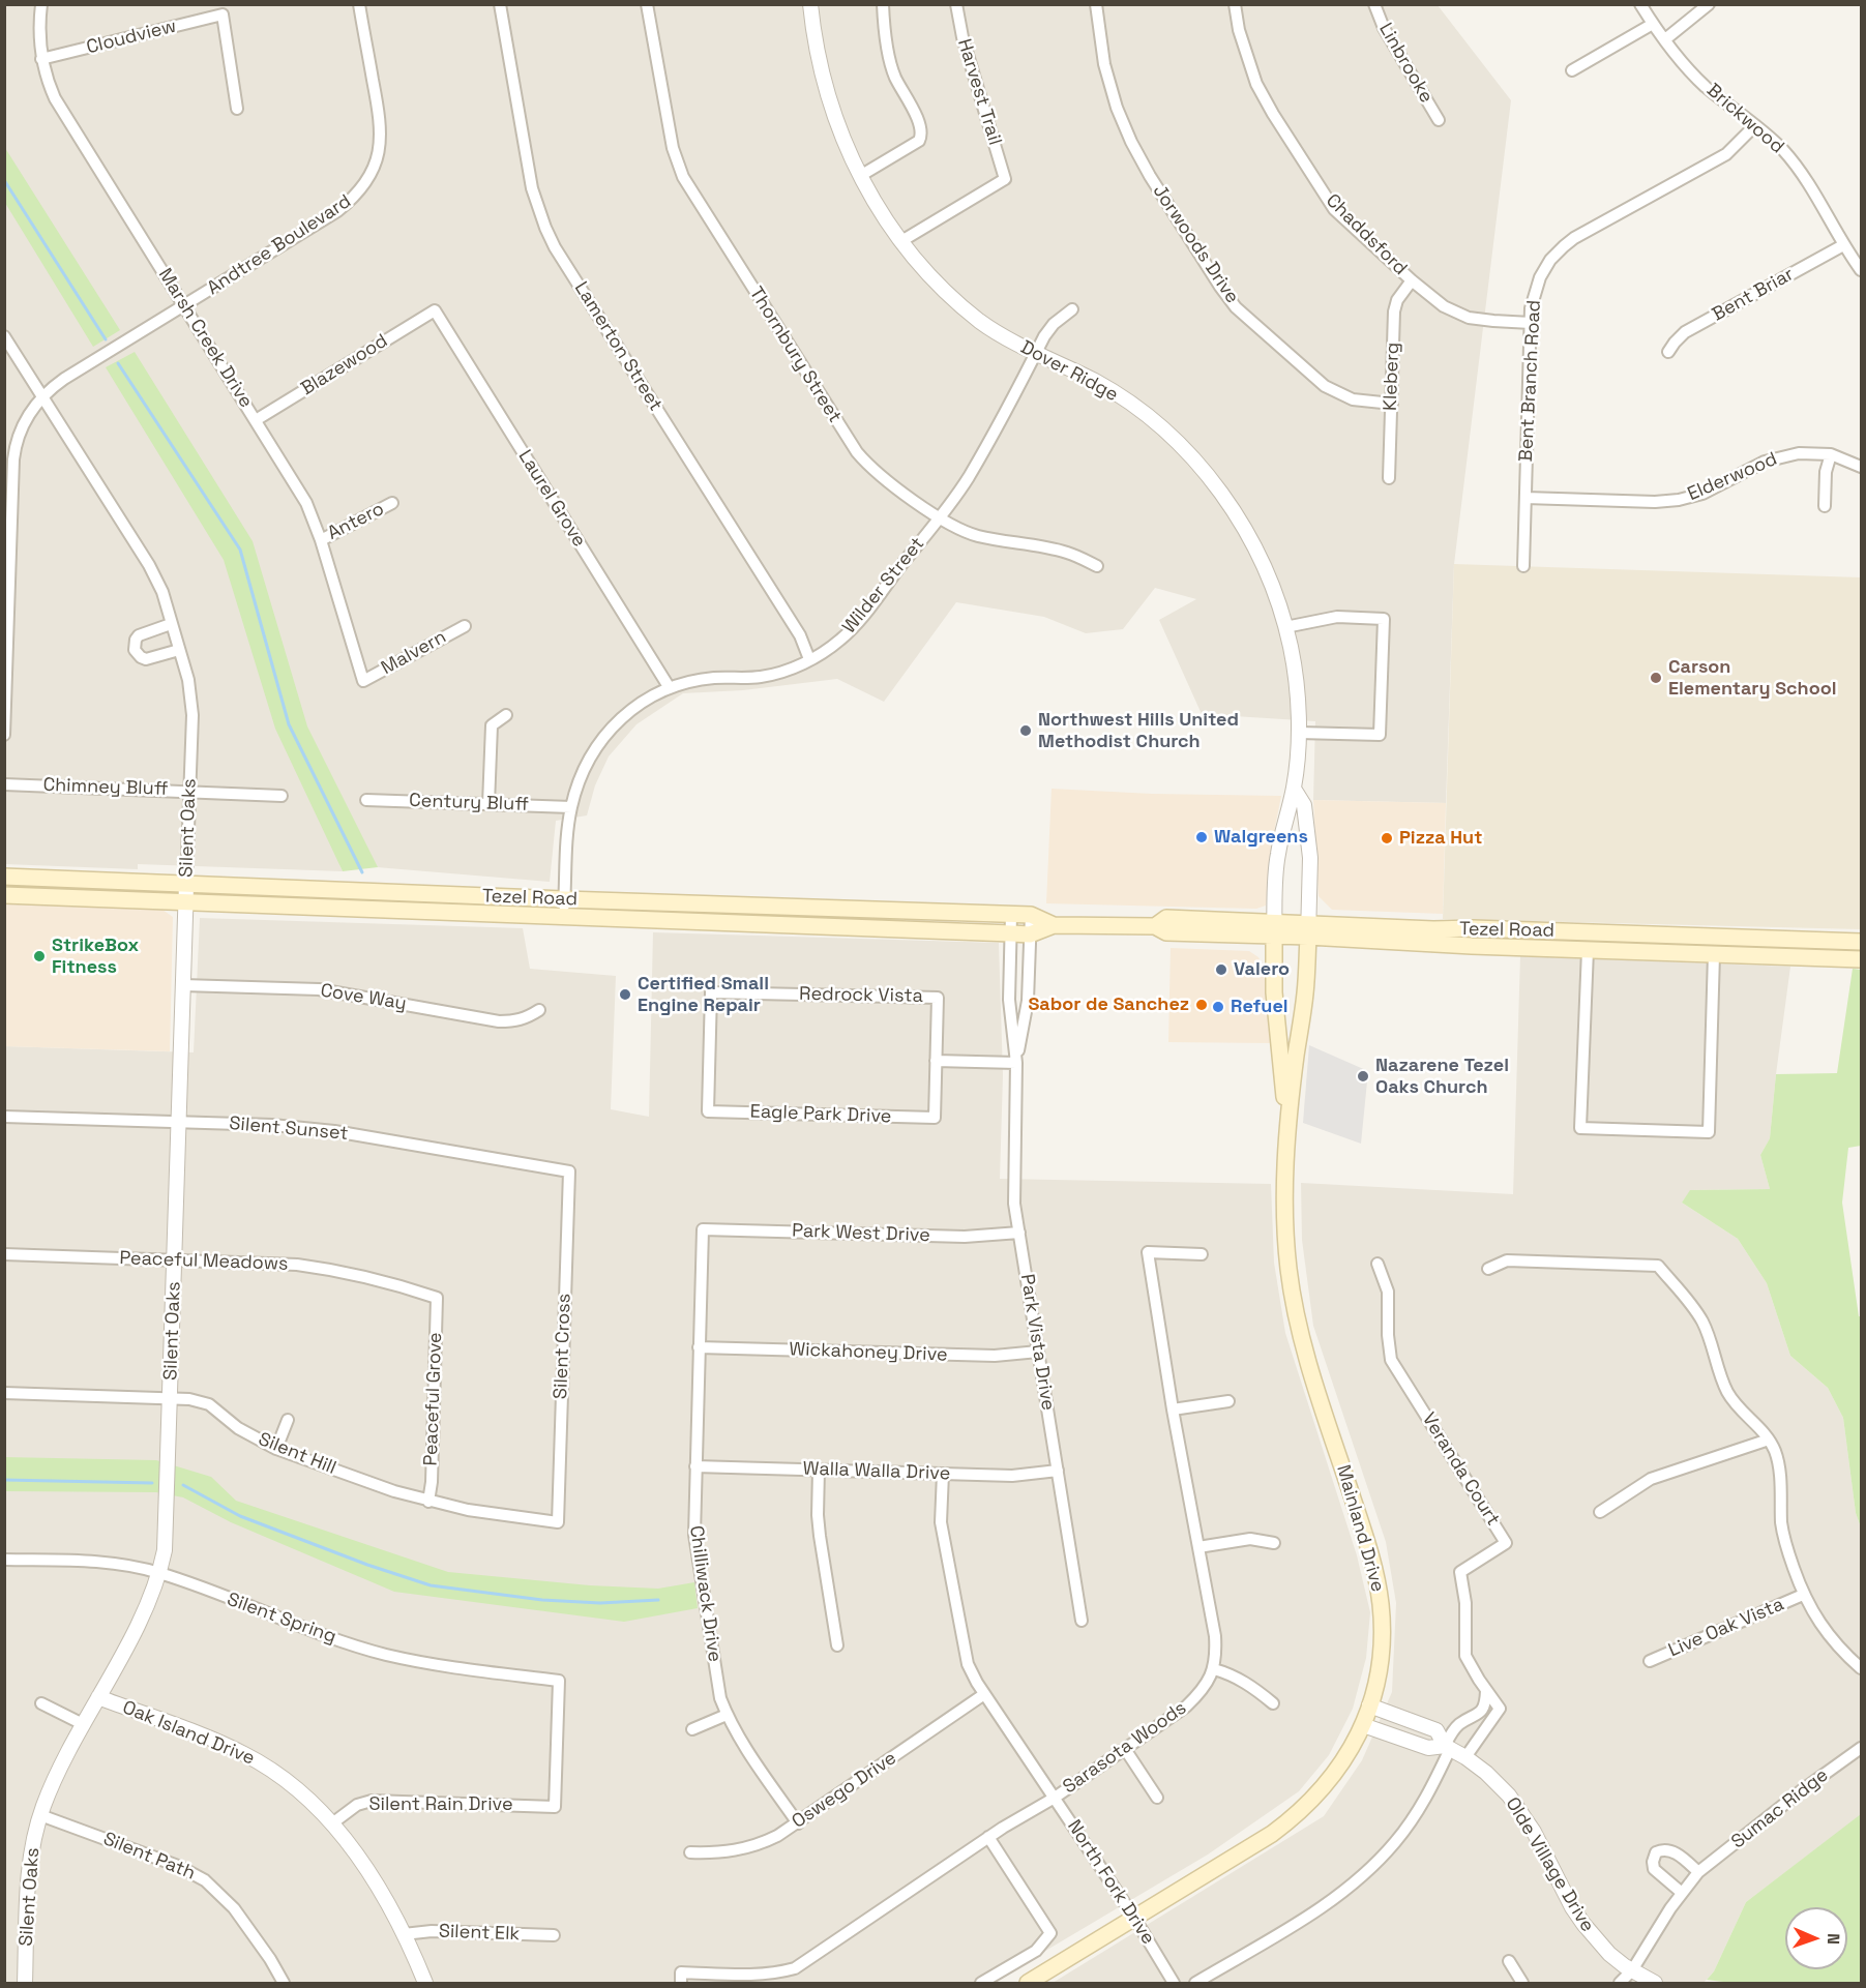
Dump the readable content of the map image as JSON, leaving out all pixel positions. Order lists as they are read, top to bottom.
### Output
{
  "streets": {
    "main road": ["Tezel Road", "Mainland Drive"],
    "street": [
      "Cloudview",
      "Linbrooke",
      "Harvest Trail",
      "Brickwood",
      "Chaddsford",
      "Jorwoods Drive",
      "Andtree Boulevard",
      "Bent Briar",
      "Marsh Creek Drive",
      "Lamerton Street",
      "Thornbury Street",
      "Blazewood",
      "Dover Ridge",
      "Kleberg",
      "Bent Branch Road",
      "Elderwood",
      "Laurel Grove",
      "Antero",
      "Wilder Street",
      "Malvern",
      "Chimney Bluff",
      "Century Bluff",
      "Silent Oaks",
      "Redrock Vista",
      "Cove Way",
      "Eagle Park Drive",
      "Silent Sunset",
      "Park West Drive",
      "Peaceful Meadows",
      "Park Vista Drive",
      "Silent Cross",
      "Wickahoney Drive",
      "Peaceful Grove",
      "Silent Hill",
      "Veranda Court",
      "Walla Walla Drive",
      "Chilliwack Drive",
      "Silent Spring",
      "Live Oak Vista",
      "Oak Island Drive",
      "Sarasota Woods",
      "Oswego Drive",
      "Silent Rain Drive",
      "Sumac Ridge",
      "Silent Path",
      "Olde Village Drive",
      "North Fork Drive",
      "Silent Elk"
    ]
  },
  "crossings": [
    ["Cloudview", "Marsh Creek Drive"],
    ["Harvest Trail", "Dover Ridge"],
    ["Brickwood", "Bent Briar"],
    ["Brickwood", "Bent Branch Road"],
    ["Chaddsford", "Kleberg"],
    ["Chaddsford", "Bent Branch Road"],
    ["Jorwoods Drive", "Kleberg"],
    ["Andtree Boulevard", "Marsh Creek Drive"],
    ["Andtree Boulevard", "Silent Oaks"],
    ["Marsh Creek Drive", "Blazewood"],
    ["Marsh Creek Drive", "Antero"],
    ["Marsh Creek Drive", "Malvern"],
    ["Lamerton Street", "Wilder Street"],
    ["Thornbury Street", "Wilder Street"],
    ["Blazewood", "Laurel Grove"],
    ["Dover Ridge", "Wilder Street"],
    ["Dover Ridge", "Tezel Road"],
    ["Dover Ridge", "Mainland Drive"],
    ["Bent Branch Road", "Elderwood"],
    ["Laurel Grove", "Wilder Street"],
    ["Wilder Street", "Century Bluff"],
    ["Wilder Street", "Tezel Road"],
    ["Chimney Bluff", "Silent Oaks"],
    ["Silent Oaks", "Tezel Road"],
    ["Silent Oaks", "Cove Way"],
    ["Silent Oaks", "Silent Sunset"],
    ["Silent Oaks", "Peaceful Meadows"],
    ["Silent Oaks", "Silent Hill"],
    ["Silent Oaks", "Silent Spring"],
    ["Silent Oaks", "Oak Island Drive"],
    ["Silent Oaks", "Silent Path"],
    ["Tezel Road", "Park Vista Drive"],
    ["Tezel Road", "Mainland Drive"],
    ["Redrock Vista", "Eagle Park Drive"],
    ["Silent Sunset", "Silent Cross"],
    ["Park West Drive", "Park Vista Drive"],
    ["Park West Drive", "Chilliwack Drive"],
    ["Peaceful Meadows", "Peaceful Grove"],
    ["Park Vista Drive", "Wickahoney Drive"],
    ["Park Vista Drive", "Walla Walla Drive"],
    ["Silent Cross", "Silent Hill"],
    ["Wickahoney Drive", "Chilliwack Drive"],
    ["Peaceful Grove", "Silent Hill"],
    ["Veranda Court", "Olde Village Drive"],
    ["Walla Walla Drive", "Chilliwack Drive"],
    ["Walla Walla Drive", "North Fork Drive"],
    ["Mainland Drive", "Olde Village Drive"],
    ["Mainland Drive", "North Fork Drive"],
    ["Chilliwack Drive", "Oswego Drive"],
    ["Silent Spring", "Silent Rain Drive"],
    ["Oak Island Drive", "Silent Rain Drive"],
    ["Oak Island Drive", "Silent Elk"],
    ["Sarasota Woods", "North Fork Drive"],
    ["Oswego Drive", "North Fork Drive"],
    ["Sumac Ridge", "Olde Village Drive"]
  ],
  "places": [
    "Carson Elementary School",
    "Northwest Hills United Methodist Church",
    "Walgreens",
    "Pizza Hut",
    "StrikeBox Fitness",
    "Valero",
    "Certified Small Engine Repair",
    "Sabor de Sanchez",
    "Refuel",
    "Nazarene Tezel Oaks Church"
  ],
  "north": "right"
}
